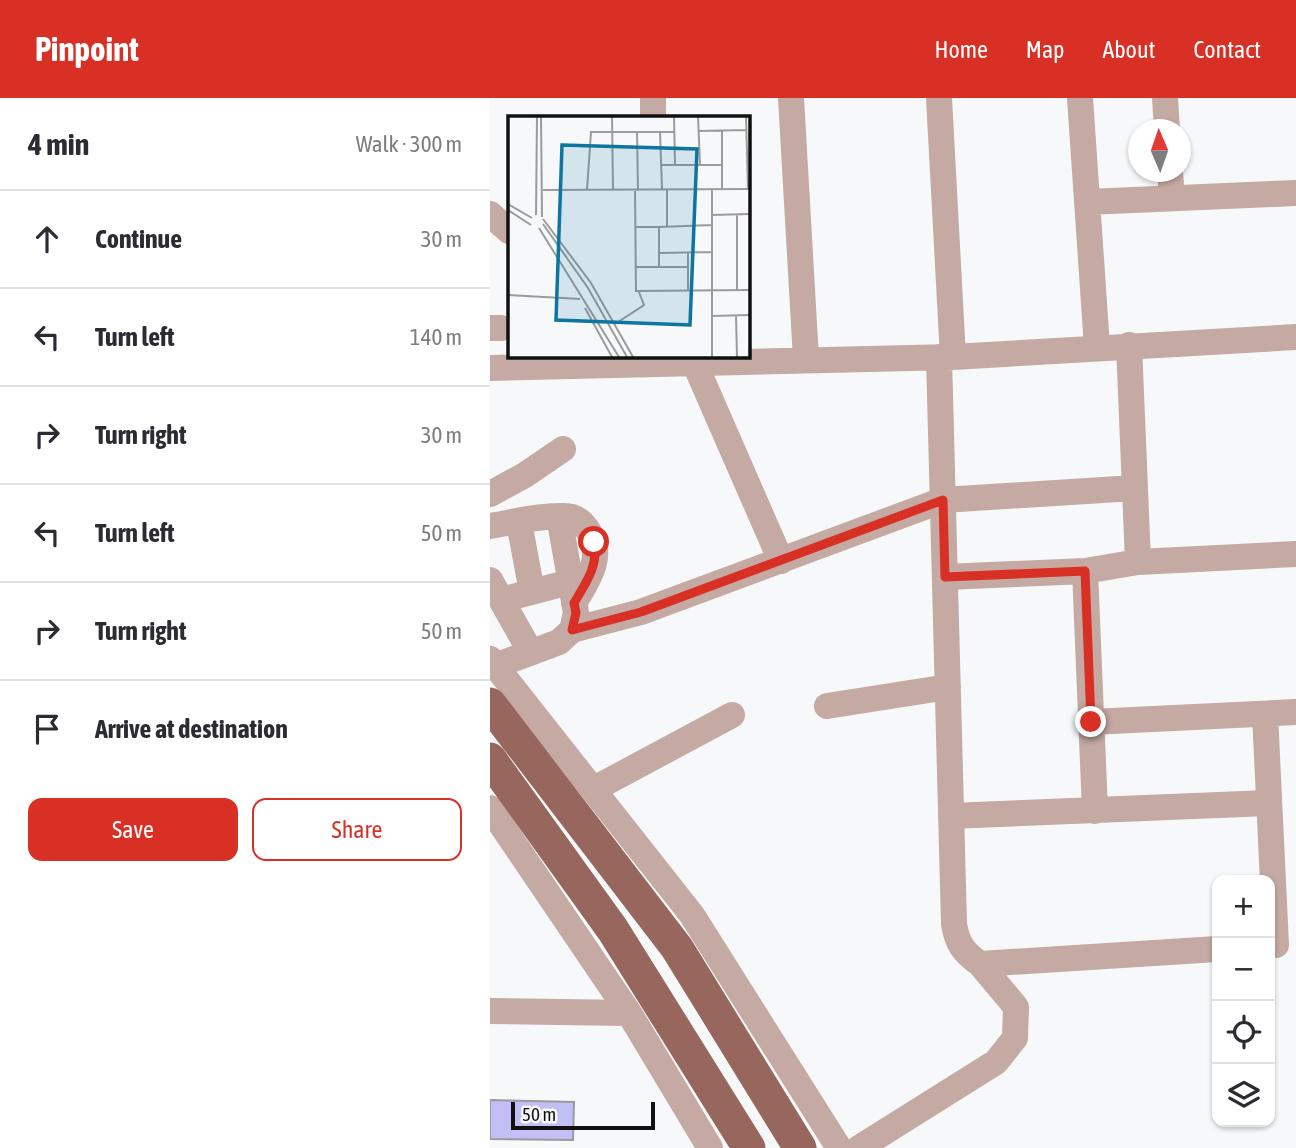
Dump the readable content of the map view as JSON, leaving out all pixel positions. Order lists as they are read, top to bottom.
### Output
{
  "scale_bar": "50 m",
  "north": "top",
  "page": {
    "header": "Pinpoint",
    "nav": [
      "Home",
      "Map",
      "About",
      "Contact"
    ],
    "heading": ["4 min", "Walk · 300 m"],
    "list": [
      ["Continue", "30 m"],
      ["Turn left", "140 m"],
      ["Turn right", "30 m"],
      ["Turn left", "50 m"],
      ["Turn right", "50 m"],
      "Arrive at destination"
    ],
    "buttons": ["Save", "Share"],
    "map_buttons": ["+", "−"],
    "scale": "50 m"
  }
}
